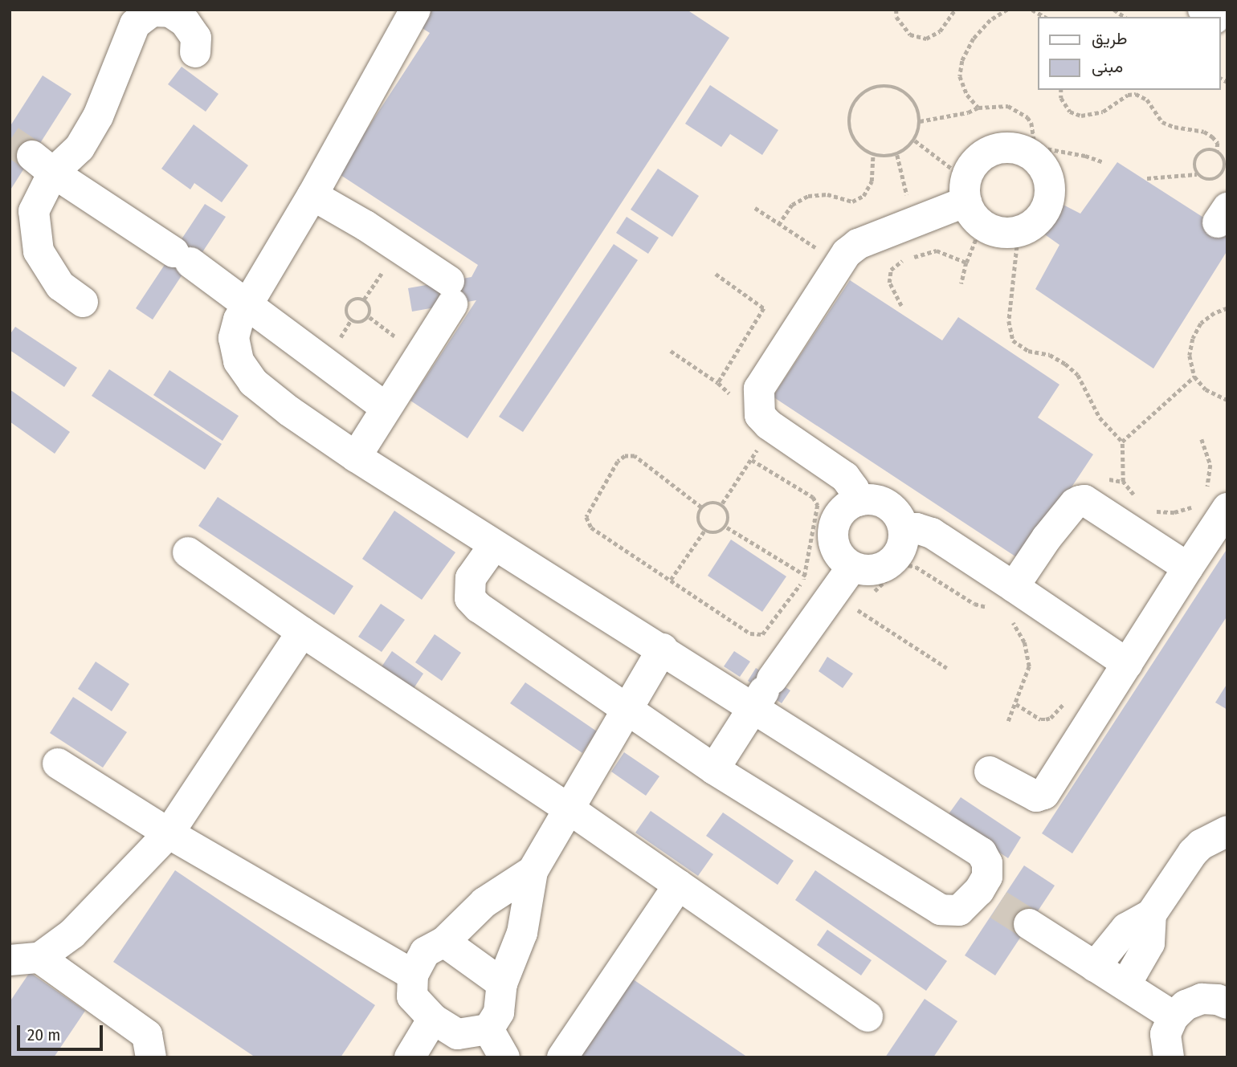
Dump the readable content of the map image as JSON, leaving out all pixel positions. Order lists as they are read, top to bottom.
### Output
{
  "legend": ["طريق", "مبنى"],
  "scale_bar": "20 m"
}
